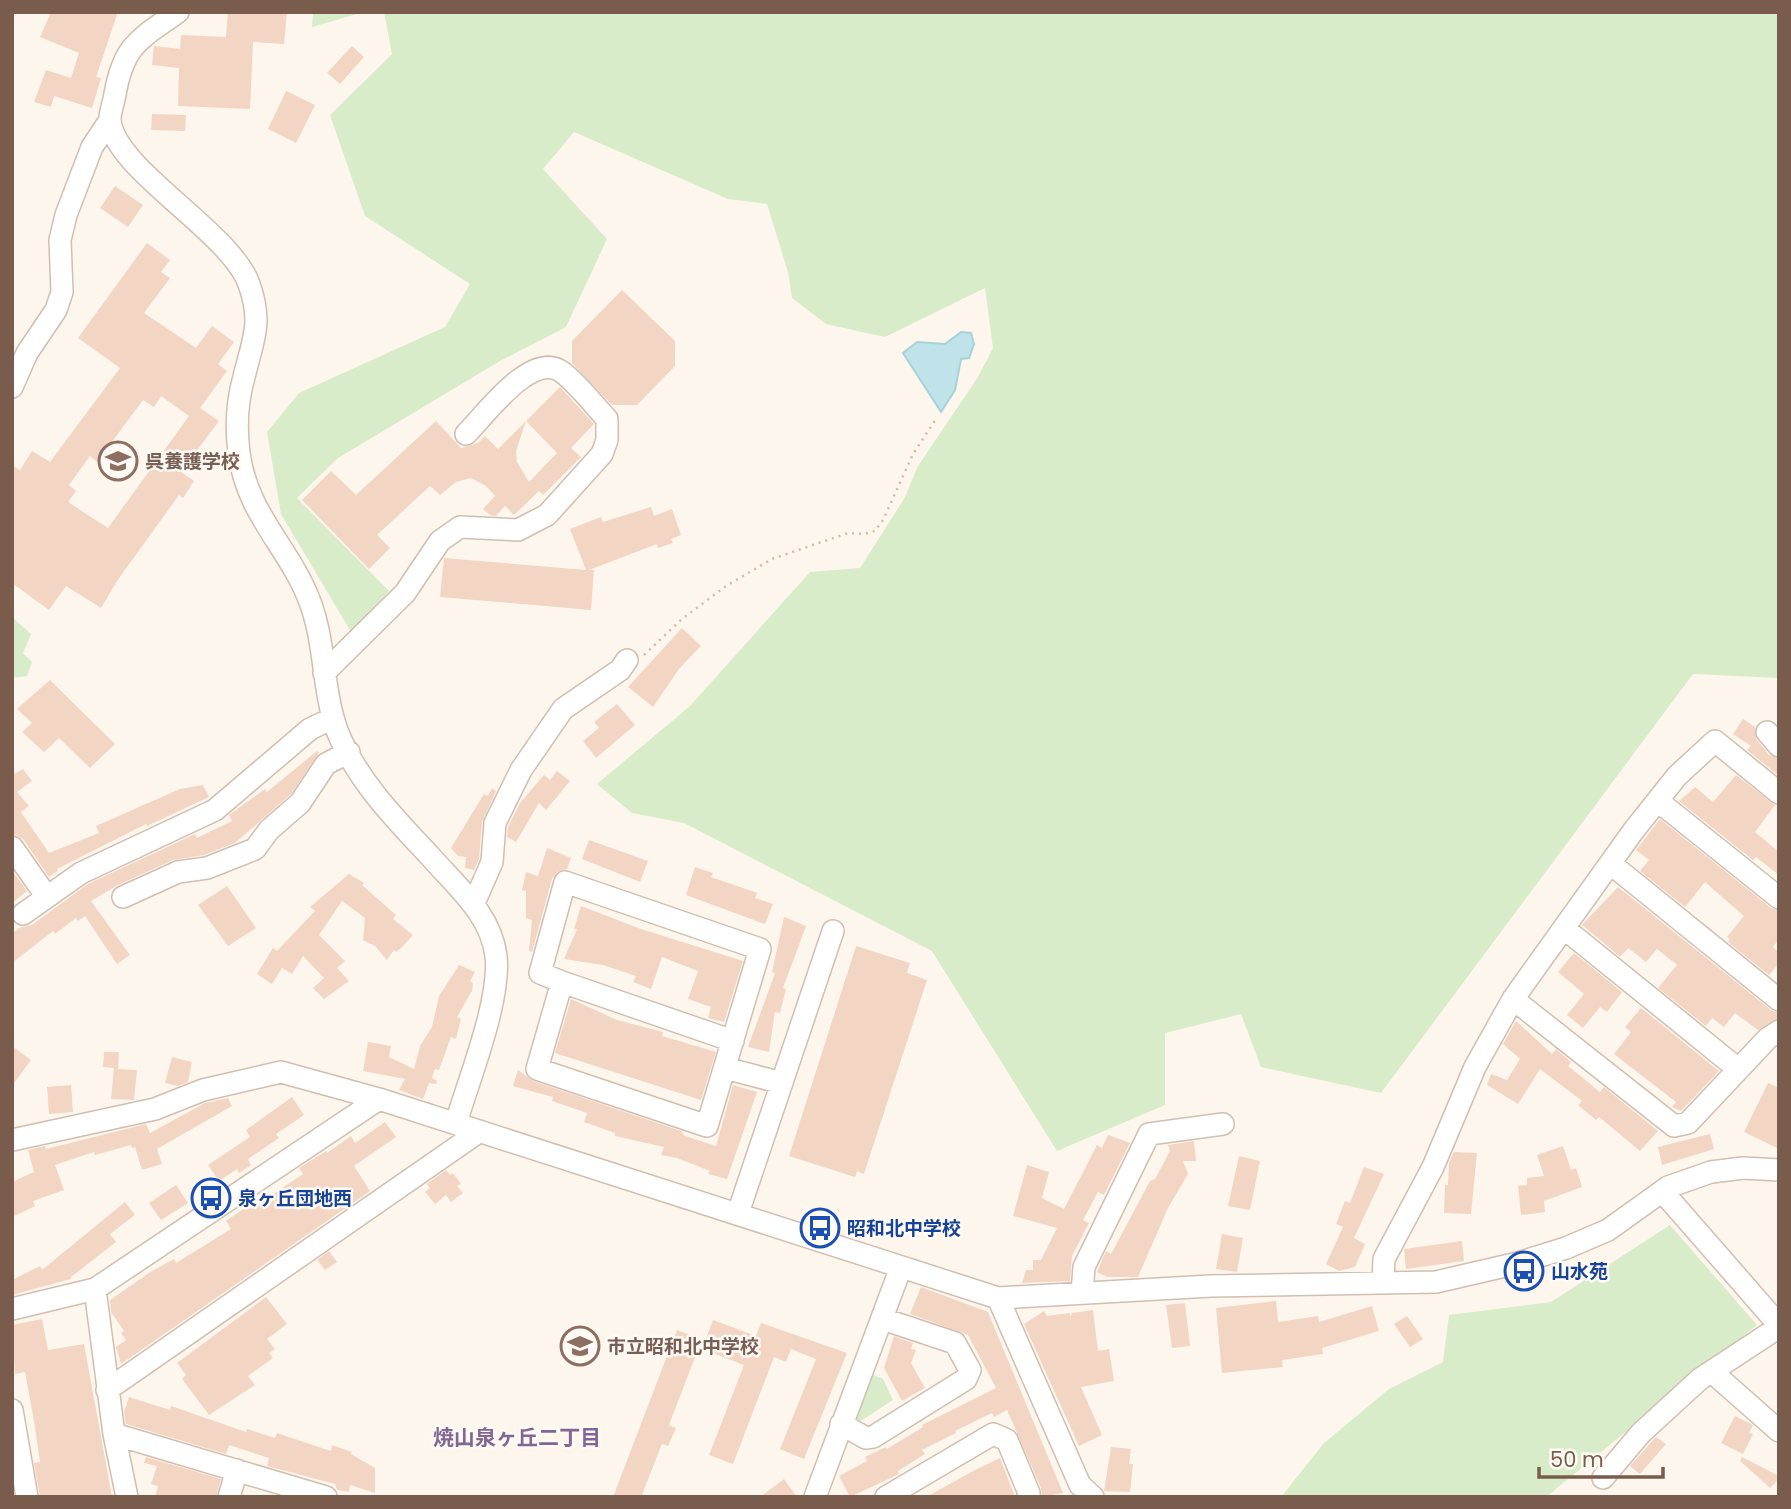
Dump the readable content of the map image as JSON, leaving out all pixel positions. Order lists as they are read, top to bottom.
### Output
{
  "districts": ["焼山泉ヶ丘二丁目"],
  "places": {
    "school or university": ["呉養護学校", "市立昭和北中学校"],
    "bus stop": ["泉ヶ丘団地西", "昭和北中学校", "山水苑"]
  },
  "scale_bar": "50 m"
}
